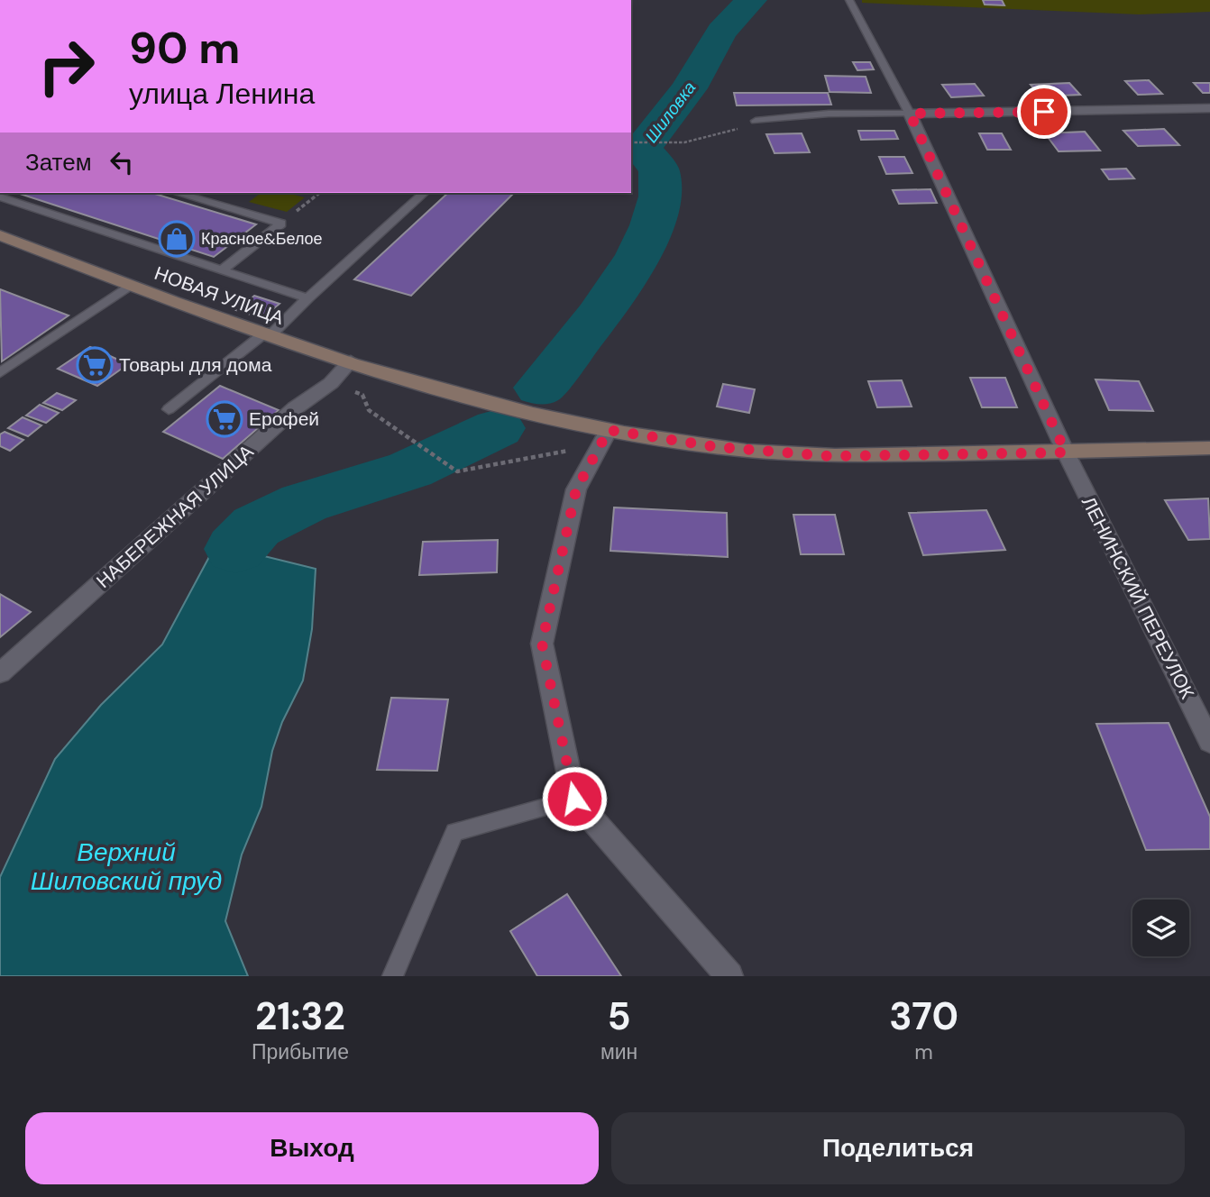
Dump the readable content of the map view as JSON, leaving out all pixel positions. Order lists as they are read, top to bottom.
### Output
{
  "streets": {
    "street": ["НОВАЯ УЛИЦА", "НАБЕРЕЖНАЯ УЛИЦА", "ЛЕНИНСКИЙ ПЕРЕУЛОК"]
  },
  "crossings": [
    ["НОВАЯ УЛИЦА", "НАБЕРЕЖНАЯ УЛИЦА"],
    ["НОВАЯ УЛИЦА", "ЛЕНИНСКИЙ ПЕРЕУЛОК"]
  ],
  "water": ["Шиловка", "Верхний Шиловский пруд"],
  "places": {
    "shop": ["Красное&Белое"],
    "supermarket": ["Товары для дома", "Ерофей"]
  },
  "page": {
    "turn": ["90 m", "улица Ленина"],
    "then": "Затем",
    "eta": [
      "21:32",
      "Прибытие",
      "5",
      "мин",
      "370",
      "m"
    ],
    "buttons": ["Выход", "Поделиться"]
  }
}
